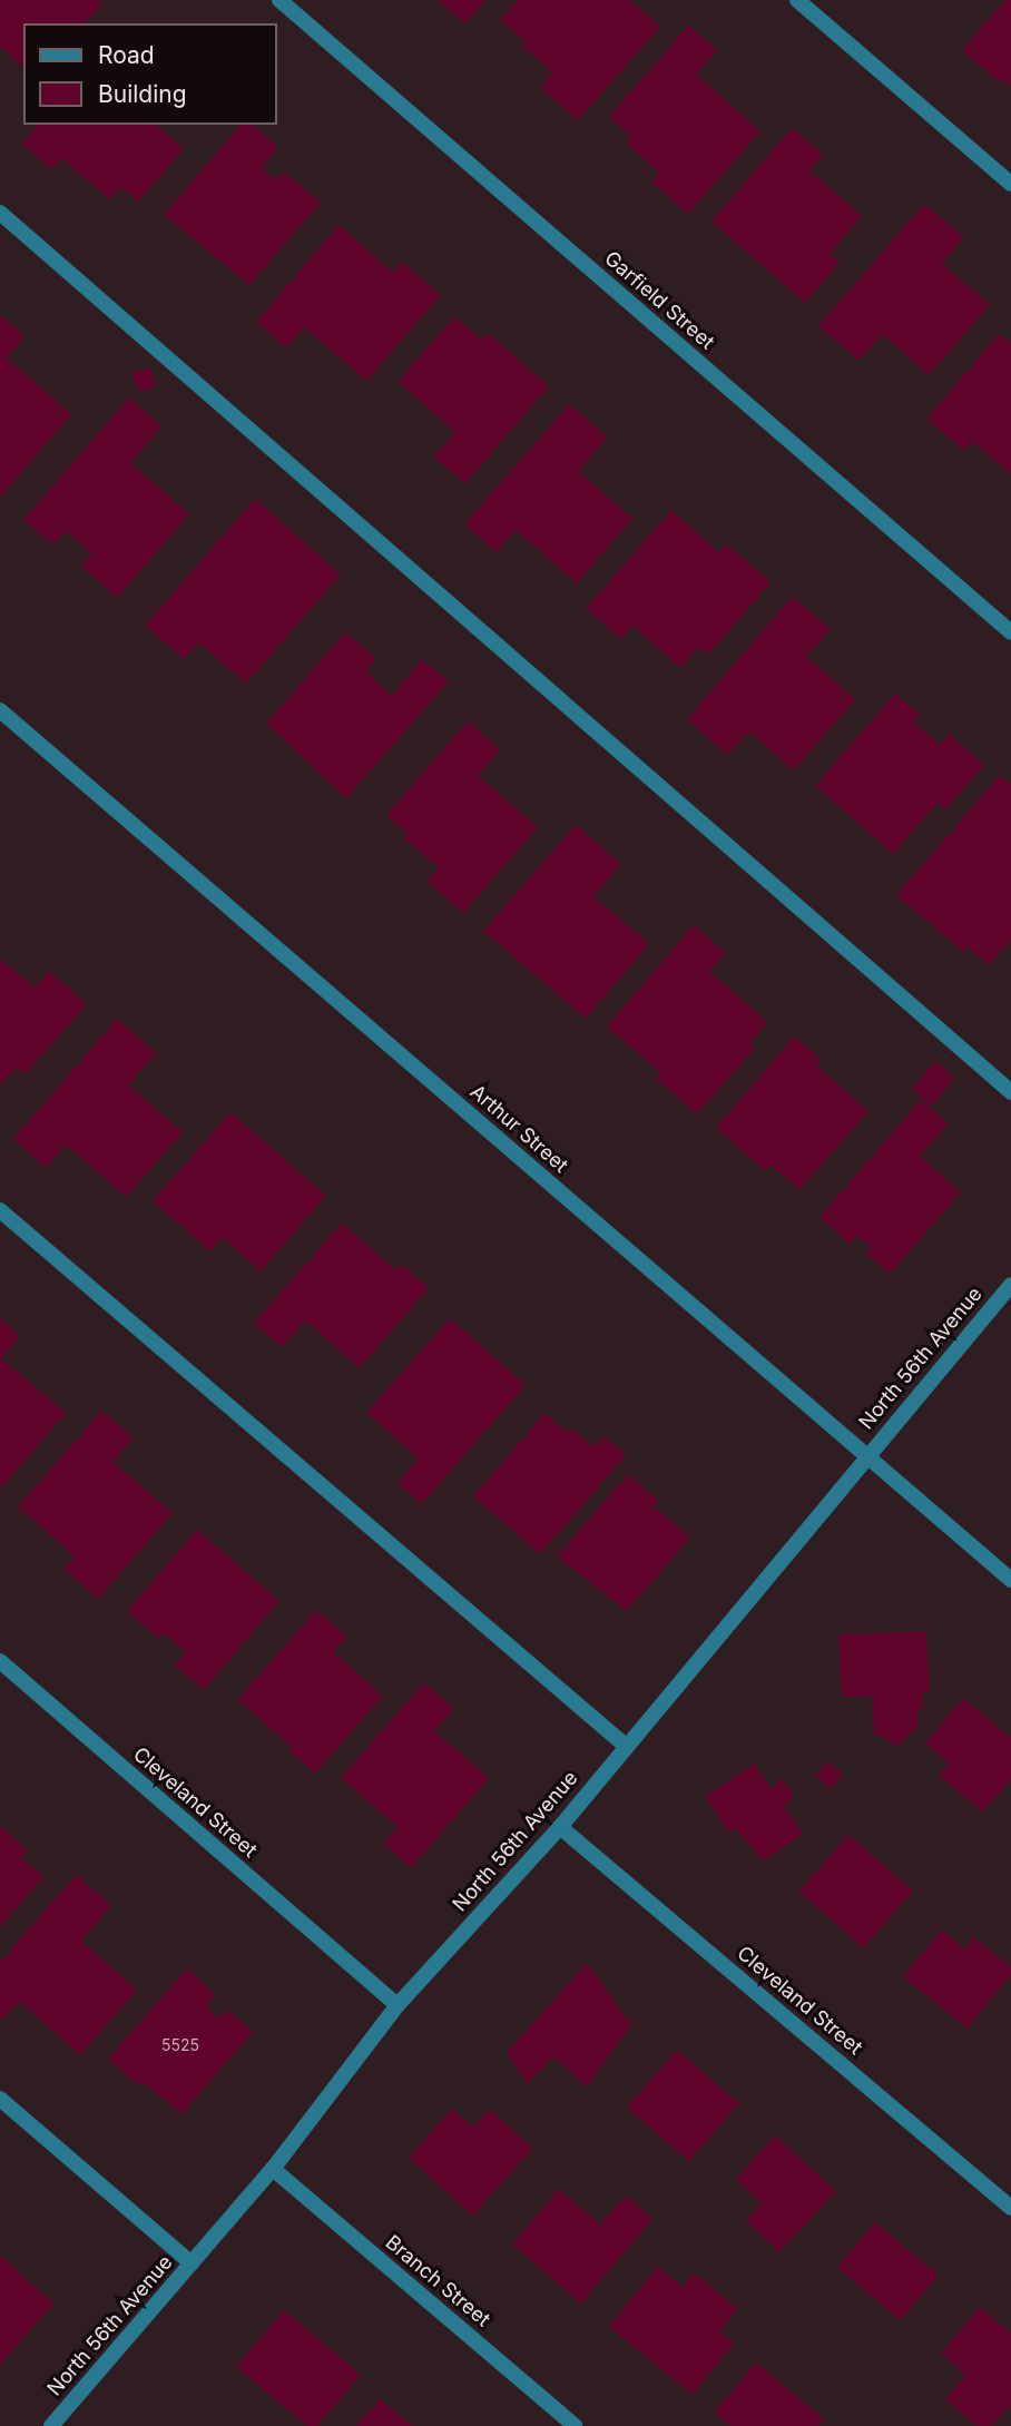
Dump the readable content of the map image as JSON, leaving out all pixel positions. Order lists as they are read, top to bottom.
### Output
{
  "streets": {
    "street": [
      "Garfield Street",
      "Arthur Street",
      "North 56th Avenue",
      "Cleveland Street",
      "Branch Street"
    ]
  },
  "crossings": [
    ["Arthur Street", "North 56th Avenue"],
    ["North 56th Avenue", "Cleveland Street"],
    ["North 56th Avenue", "Branch Street"]
  ],
  "house_numbers": ["5525"],
  "legend": ["Road", "Building"]
}
